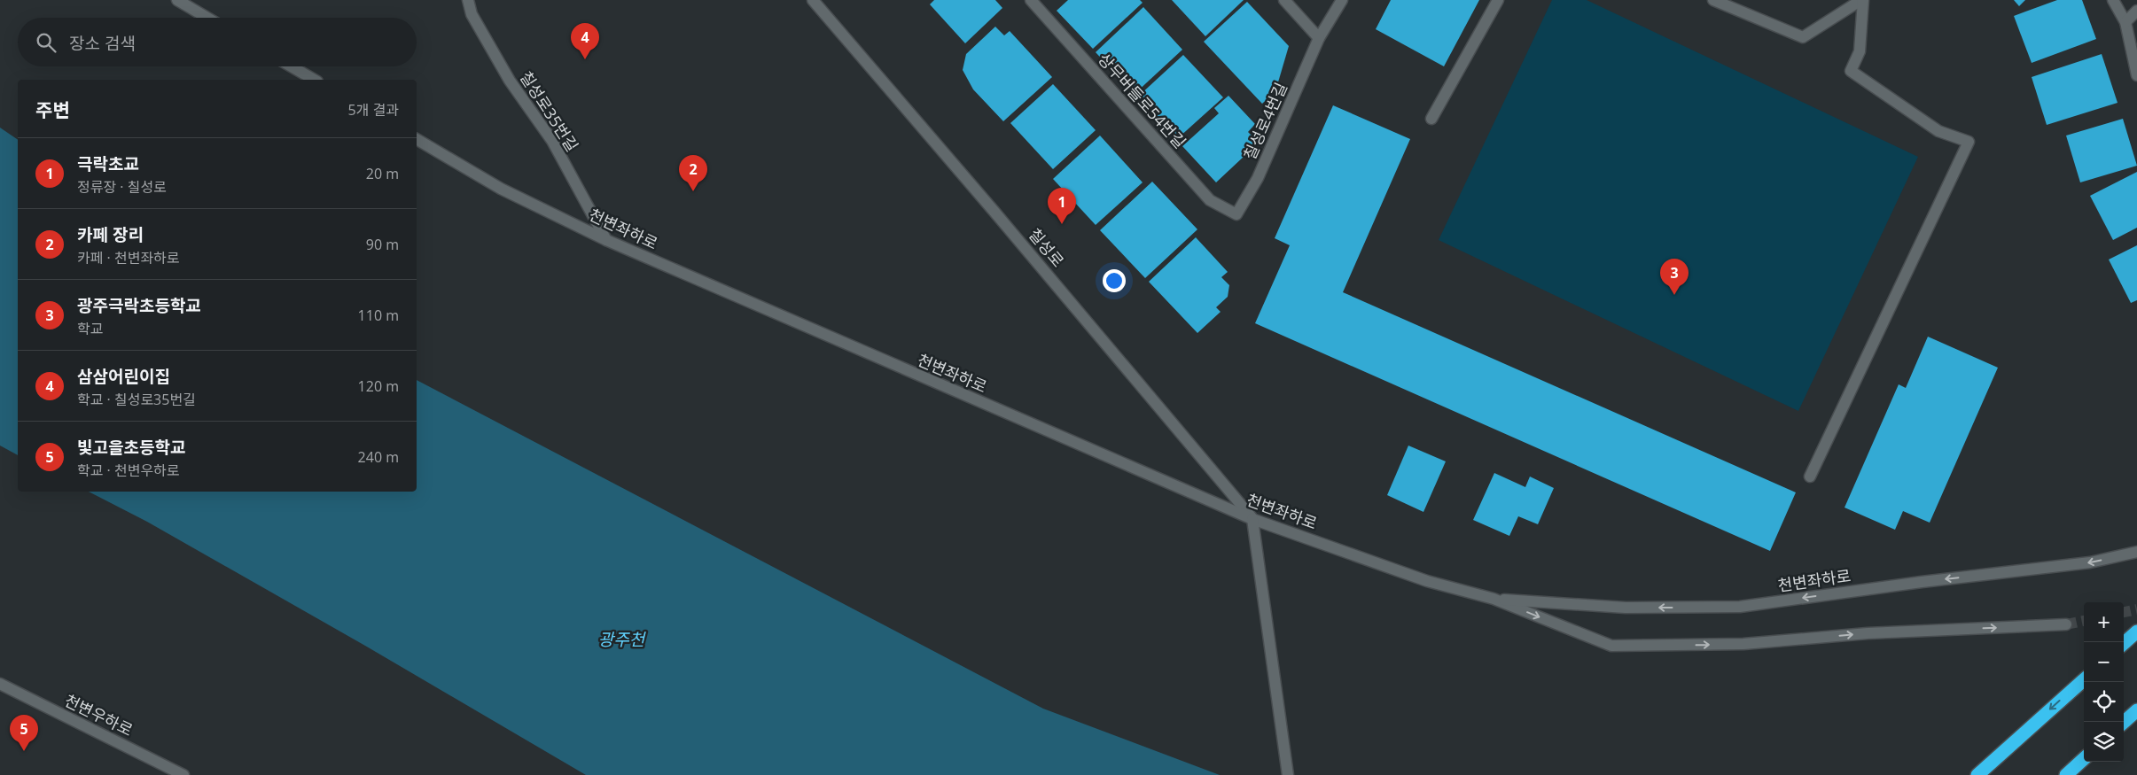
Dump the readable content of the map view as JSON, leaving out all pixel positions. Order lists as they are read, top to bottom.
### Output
{
  "streets": {
    "street": [
      "상무버들로54번길",
      "칠성로35번길",
      "칠성로4번길",
      "천변좌하로",
      "칠성로",
      "천변우하로"
    ]
  },
  "crossings": [
    ["상무버들로54번길", "칠성로4번길"],
    ["칠성로35번길", "천변좌하로"],
    ["천변좌하로", "칠성로"]
  ],
  "water": ["광주천"],
  "page": {
    "search": "장소 검색",
    "pins": [
      "4",
      "2",
      "1",
      "3",
      "5"
    ],
    "heading": ["주변", "5개 결과"],
    "list": [
      {
        "mark": "1",
        "name": "극락초교",
        "note": "정류장 · 칠성로",
        "value": "20 m"
      },
      {
        "mark": "2",
        "name": "카페 장리",
        "note": "카페 · 천변좌하로",
        "value": "90 m"
      },
      {
        "mark": "3",
        "name": "광주극락초등학교",
        "note": "학교",
        "value": "110 m"
      },
      {
        "mark": "4",
        "name": "삼삼어린이집",
        "note": "학교 · 칠성로35번길",
        "value": "120 m"
      },
      {
        "mark": "5",
        "name": "빛고을초등학교",
        "note": "학교 · 천변우하로",
        "value": "240 m"
      }
    ],
    "map_buttons": ["+", "−"]
  }
}
